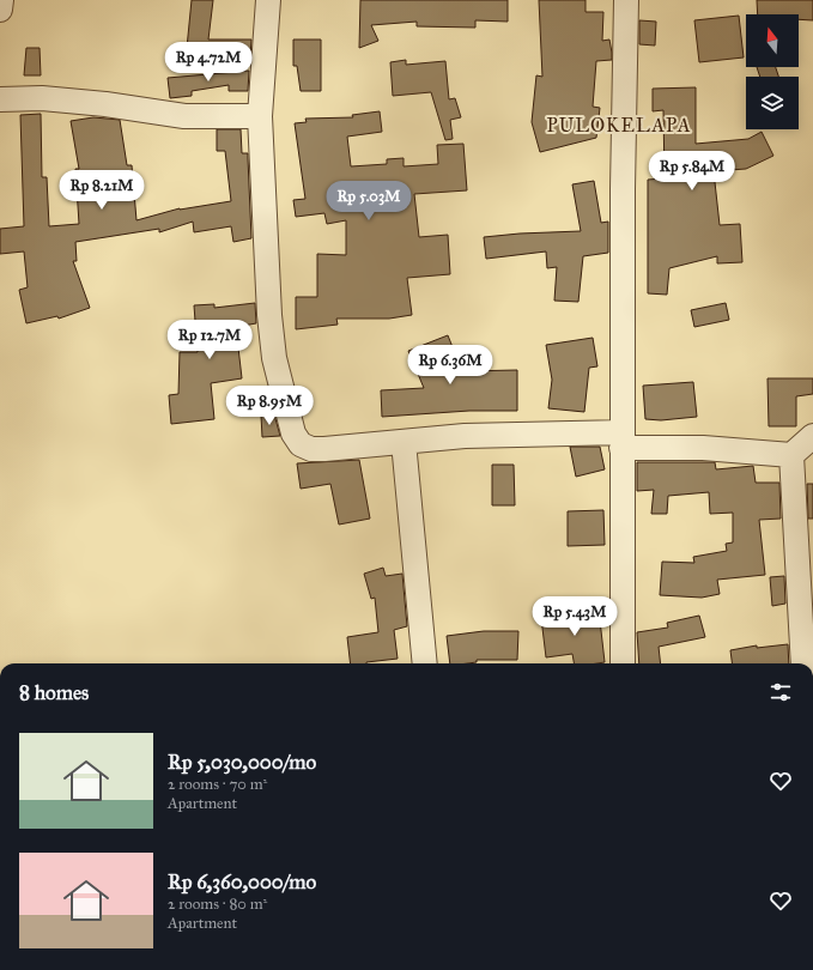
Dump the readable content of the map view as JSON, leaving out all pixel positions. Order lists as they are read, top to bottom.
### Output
{
  "districts": ["PULOKELAPA"],
  "north": "top",
  "page": {
    "price": [
      "Rp 4.72M",
      "Rp 5.84M",
      "Rp 8.21M",
      "Rp 5.03M",
      "Rp 12.7M",
      "Rp 6.36M",
      "Rp 8.95M",
      "Rp 5.43M"
    ],
    "heading": "8 homes",
    "list": [
      {
        "name": "Rp 5,030,000/mo",
        "note": "2 rooms · 70 m² · Apartment"
      },
      {
        "name": "Rp 6,360,000/mo",
        "note": "2 rooms · 80 m² · Apartment"
      }
    ]
  }
}
